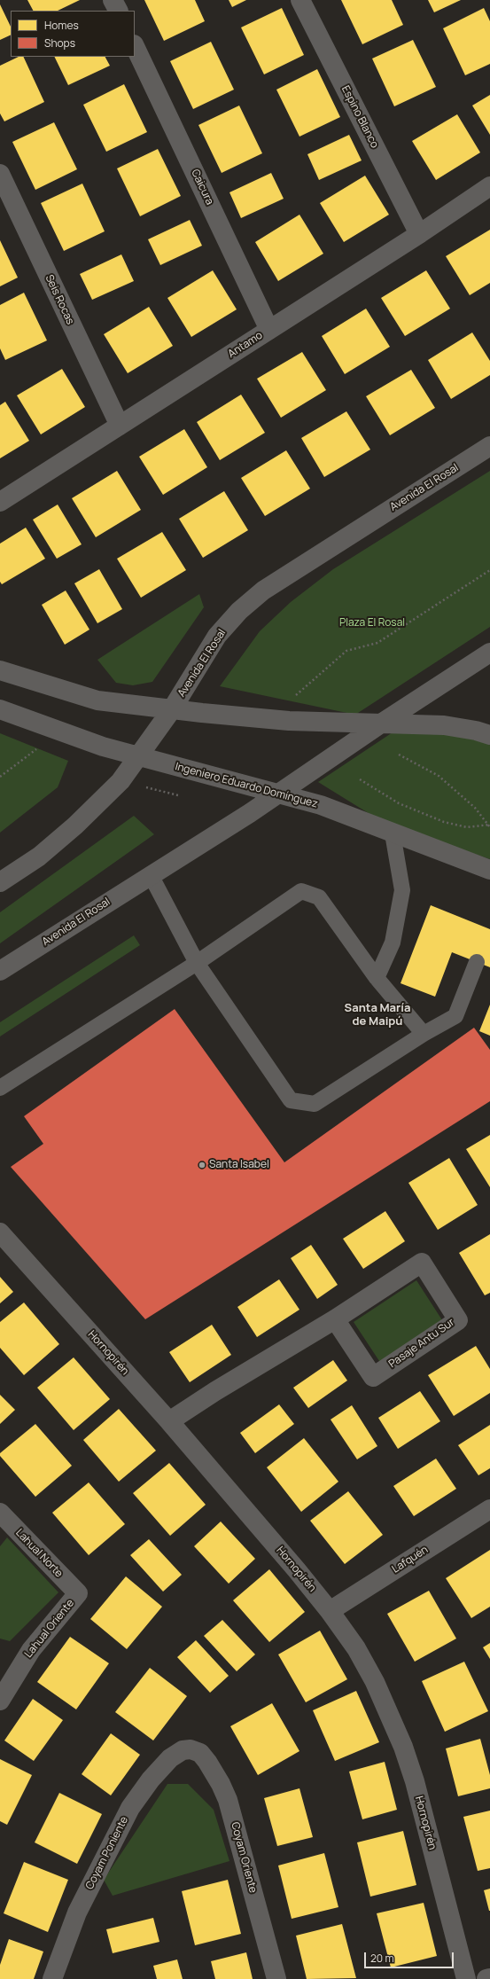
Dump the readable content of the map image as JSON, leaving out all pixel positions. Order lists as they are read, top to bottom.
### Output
{
  "streets": {
    "street": [
      "Espino Blanco",
      "Caicura",
      "Seis Rocas",
      "Antamo",
      "Avenida El Rosal",
      "Ingeniero Eduardo Domínguez",
      "Pasaje Antu Sur",
      "Hornopirén",
      "Lahual Norte",
      "Lafquén",
      "Lahual Oriente",
      "Coyam Poniente",
      "Coyam Oriente"
    ]
  },
  "crossings": [
    ["Espino Blanco", "Antamo"],
    ["Caicura", "Antamo"],
    ["Seis Rocas", "Antamo"],
    ["Avenida El Rosal", "Ingeniero Eduardo Domínguez"],
    ["Pasaje Antu Sur", "Hornopirén"],
    ["Hornopirén", "Lafquén"],
    ["Lahual Norte", "Lahual Oriente"],
    ["Coyam Poniente", "Coyam Oriente"]
  ],
  "districts": ["Santa María de Maipú"],
  "parks": ["Plaza El Rosal"],
  "places": ["Santa Isabel"],
  "legend": ["Homes", "Shops"],
  "scale_bar": "20 m"
}
